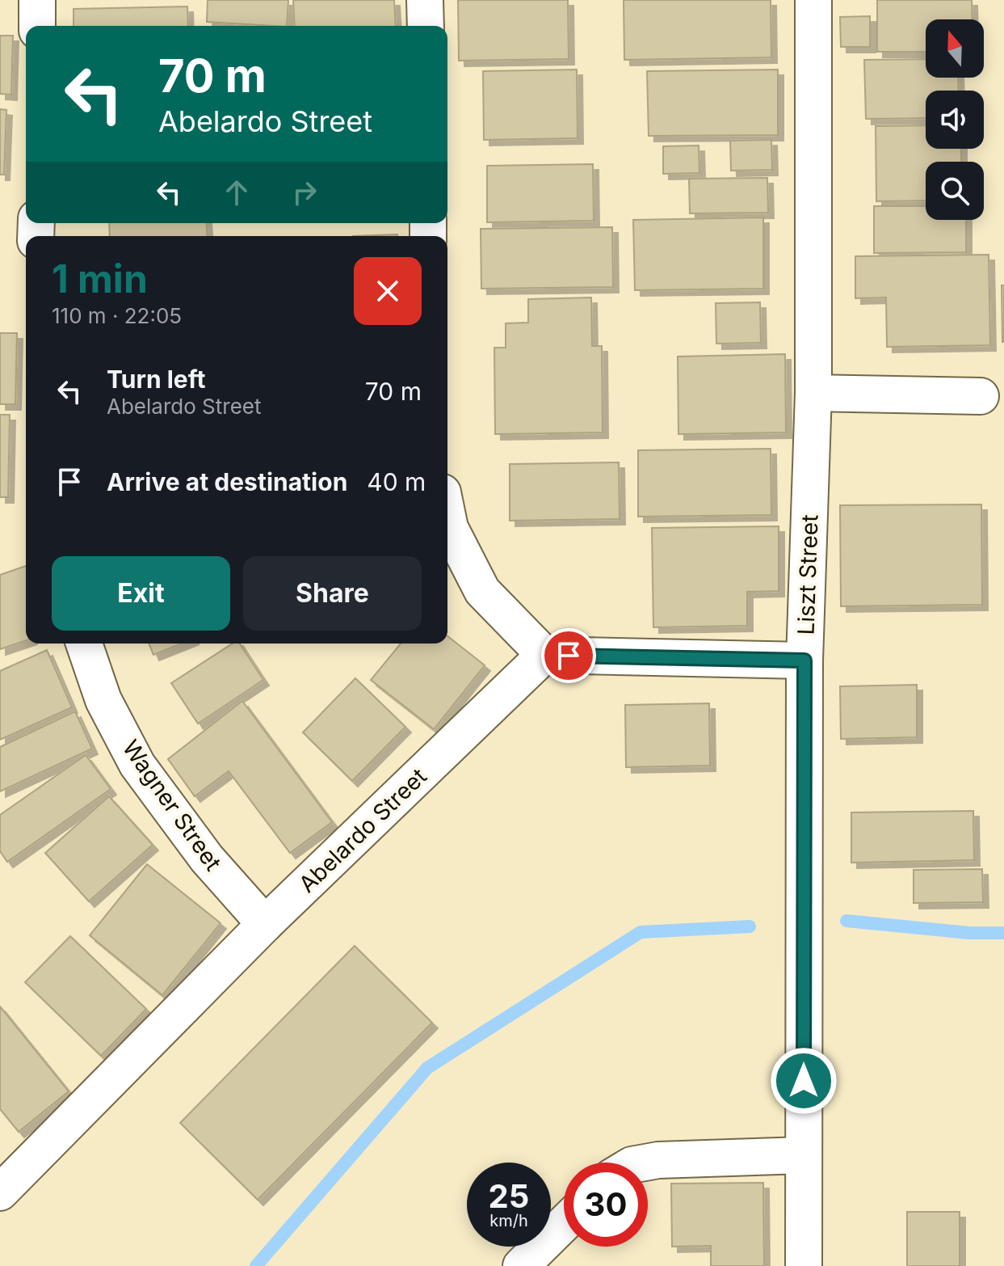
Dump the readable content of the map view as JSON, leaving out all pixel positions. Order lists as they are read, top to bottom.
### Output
{
  "streets": {
    "street": ["Liszt Street", "Wagner Street", "Abelardo Street"]
  },
  "crossings": [
    ["Wagner Street", "Abelardo Street"]
  ],
  "north": "top",
  "page": {
    "turn": ["70 m", "Abelardo Street"],
    "heading": ["1 min", "110 m · 22:05"],
    "list": [
      {
        "name": "Turn left",
        "note": "Abelardo Street",
        "value": "70 m"
      },
      {
        "name": "Arrive at destination",
        "value": "40 m"
      }
    ],
    "buttons": ["Exit", "Share"],
    "speed": "25 km/h",
    "limit": "30"
  }
}
